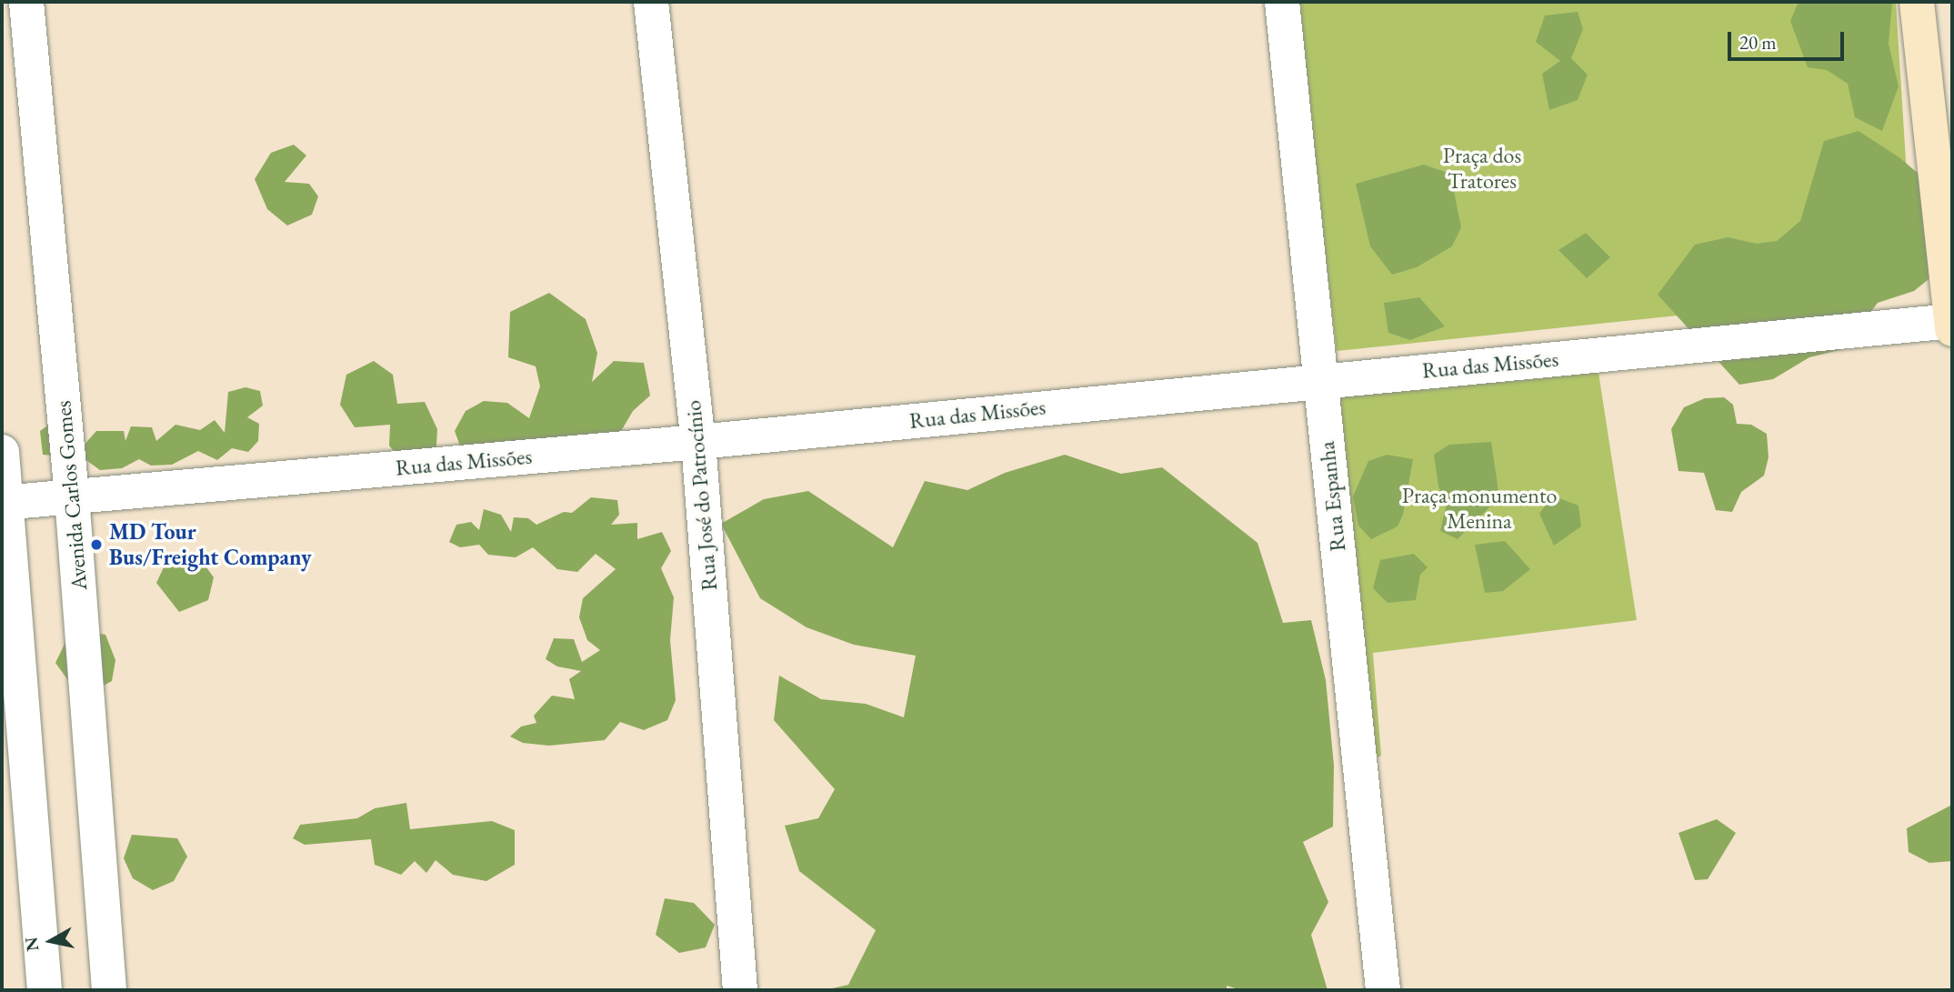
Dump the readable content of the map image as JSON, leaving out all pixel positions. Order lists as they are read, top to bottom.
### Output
{
  "streets": {
    "street": [
      "Rua das Missões",
      "Avenida Carlos Gomes",
      "Rua José do Patrocínio",
      "Rua Espanha"
    ]
  },
  "crossings": [
    ["Rua das Missões", "Avenida Carlos Gomes"],
    ["Rua das Missões", "Rua José do Patrocínio"],
    ["Rua das Missões", "Rua Espanha"]
  ],
  "parks": ["Praça dos Tratores", "Praça monumento Menina"],
  "places": ["MD Tour Bus/Freight Company"],
  "scale_bar": "20 m",
  "north": "left"
}
